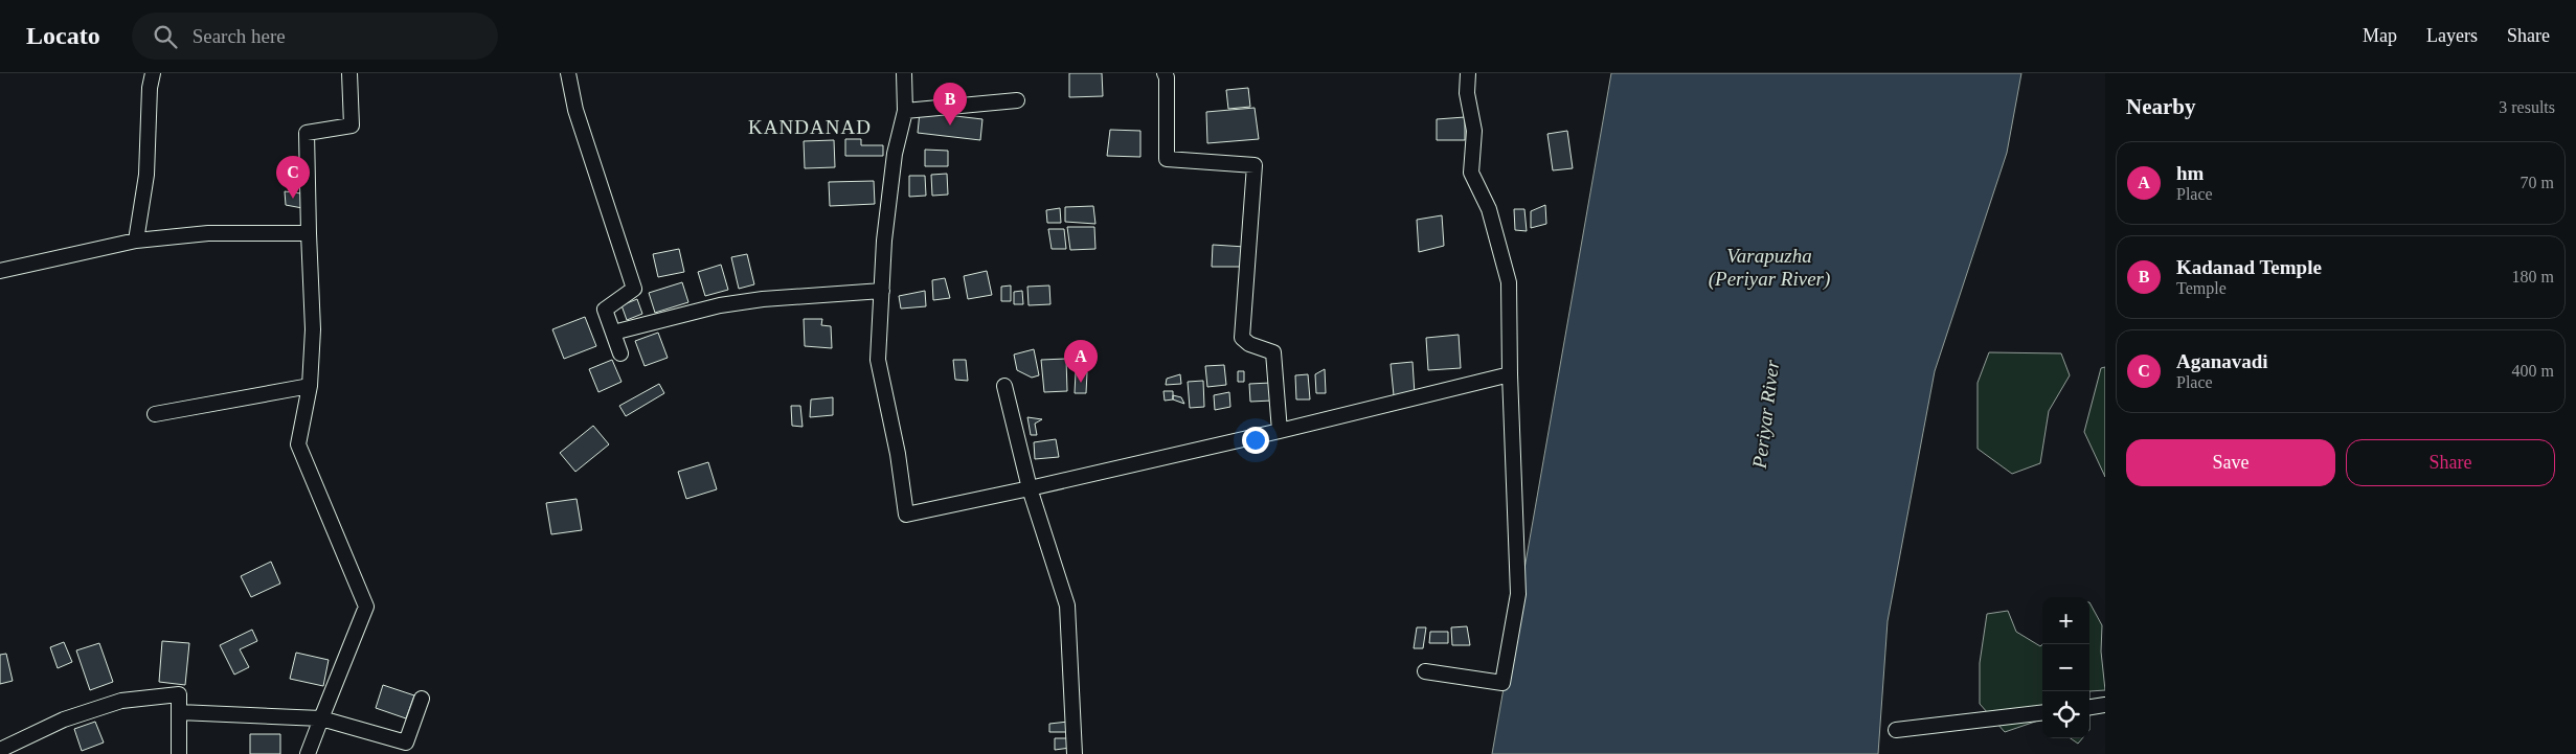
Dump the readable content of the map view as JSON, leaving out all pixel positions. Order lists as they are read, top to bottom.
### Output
{
  "districts": ["KANDANAD"],
  "water": ["Varapuzha (Periyar River)", "Periyar River"],
  "page": {
    "header": "Locato",
    "search": "Search here",
    "nav": ["Map", "Layers", "Share"],
    "heading": ["Nearby", "3 results"],
    "pins": ["B", "C", "A"],
    "list": [
      {
        "mark": "A",
        "name": "hm",
        "note": "Place",
        "value": "70 m"
      },
      {
        "mark": "B",
        "name": "Kadanad Temple",
        "note": "Temple",
        "value": "180 m"
      },
      {
        "mark": "C",
        "name": "Aganavadi",
        "note": "Place",
        "value": "400 m"
      }
    ],
    "buttons": ["Save", "Share"],
    "map_buttons": ["+", "−"]
  }
}
